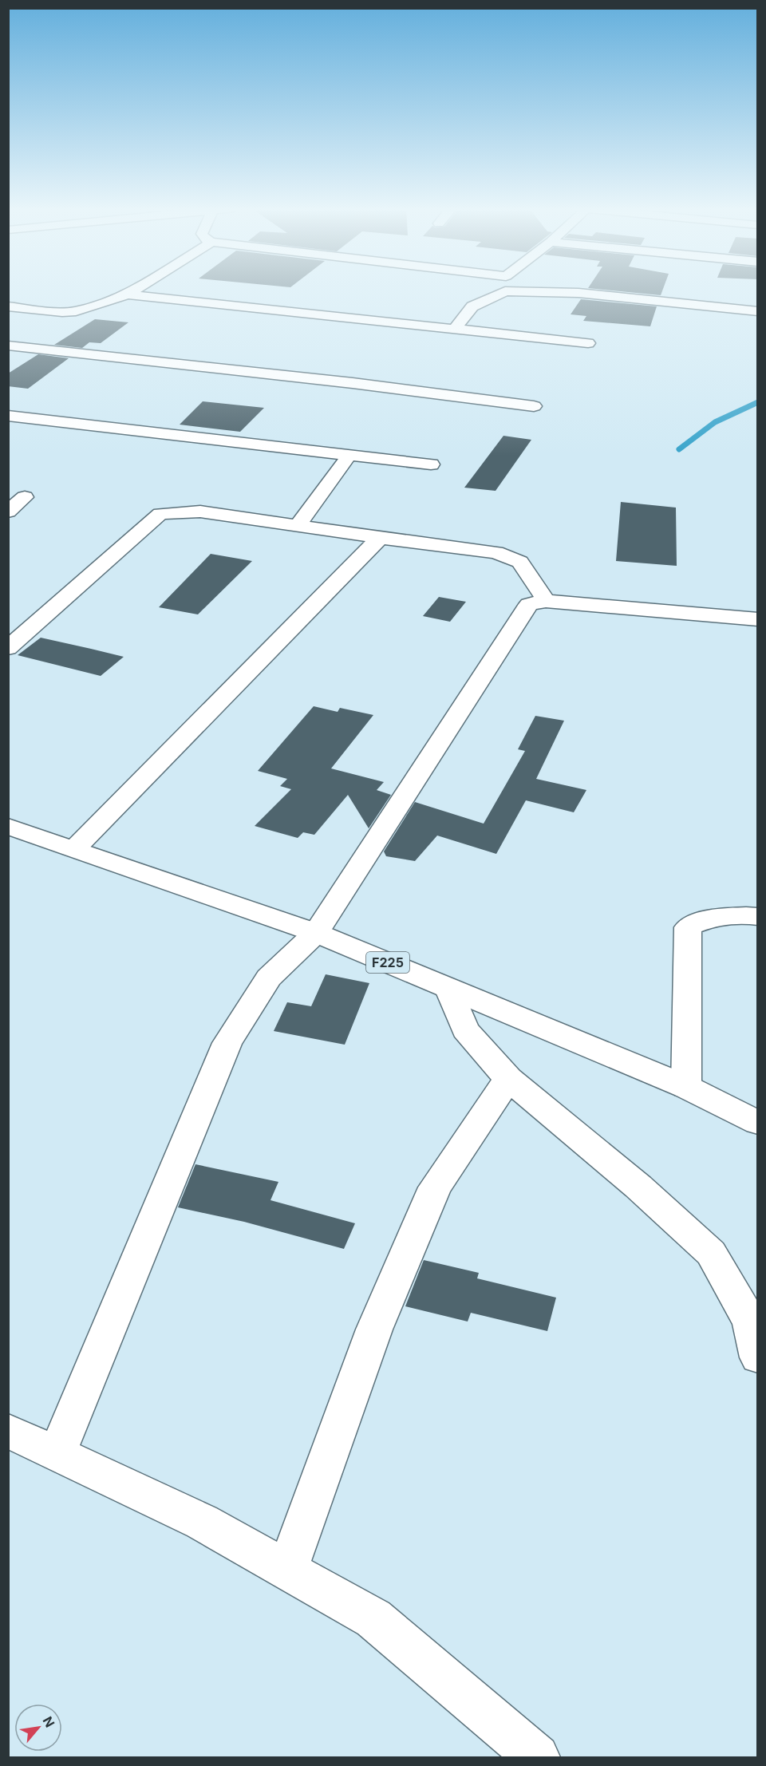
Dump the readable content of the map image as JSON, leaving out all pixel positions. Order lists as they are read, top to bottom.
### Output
{
  "streets": {
    "street": ["F225"]
  },
  "north": "top right"
}
